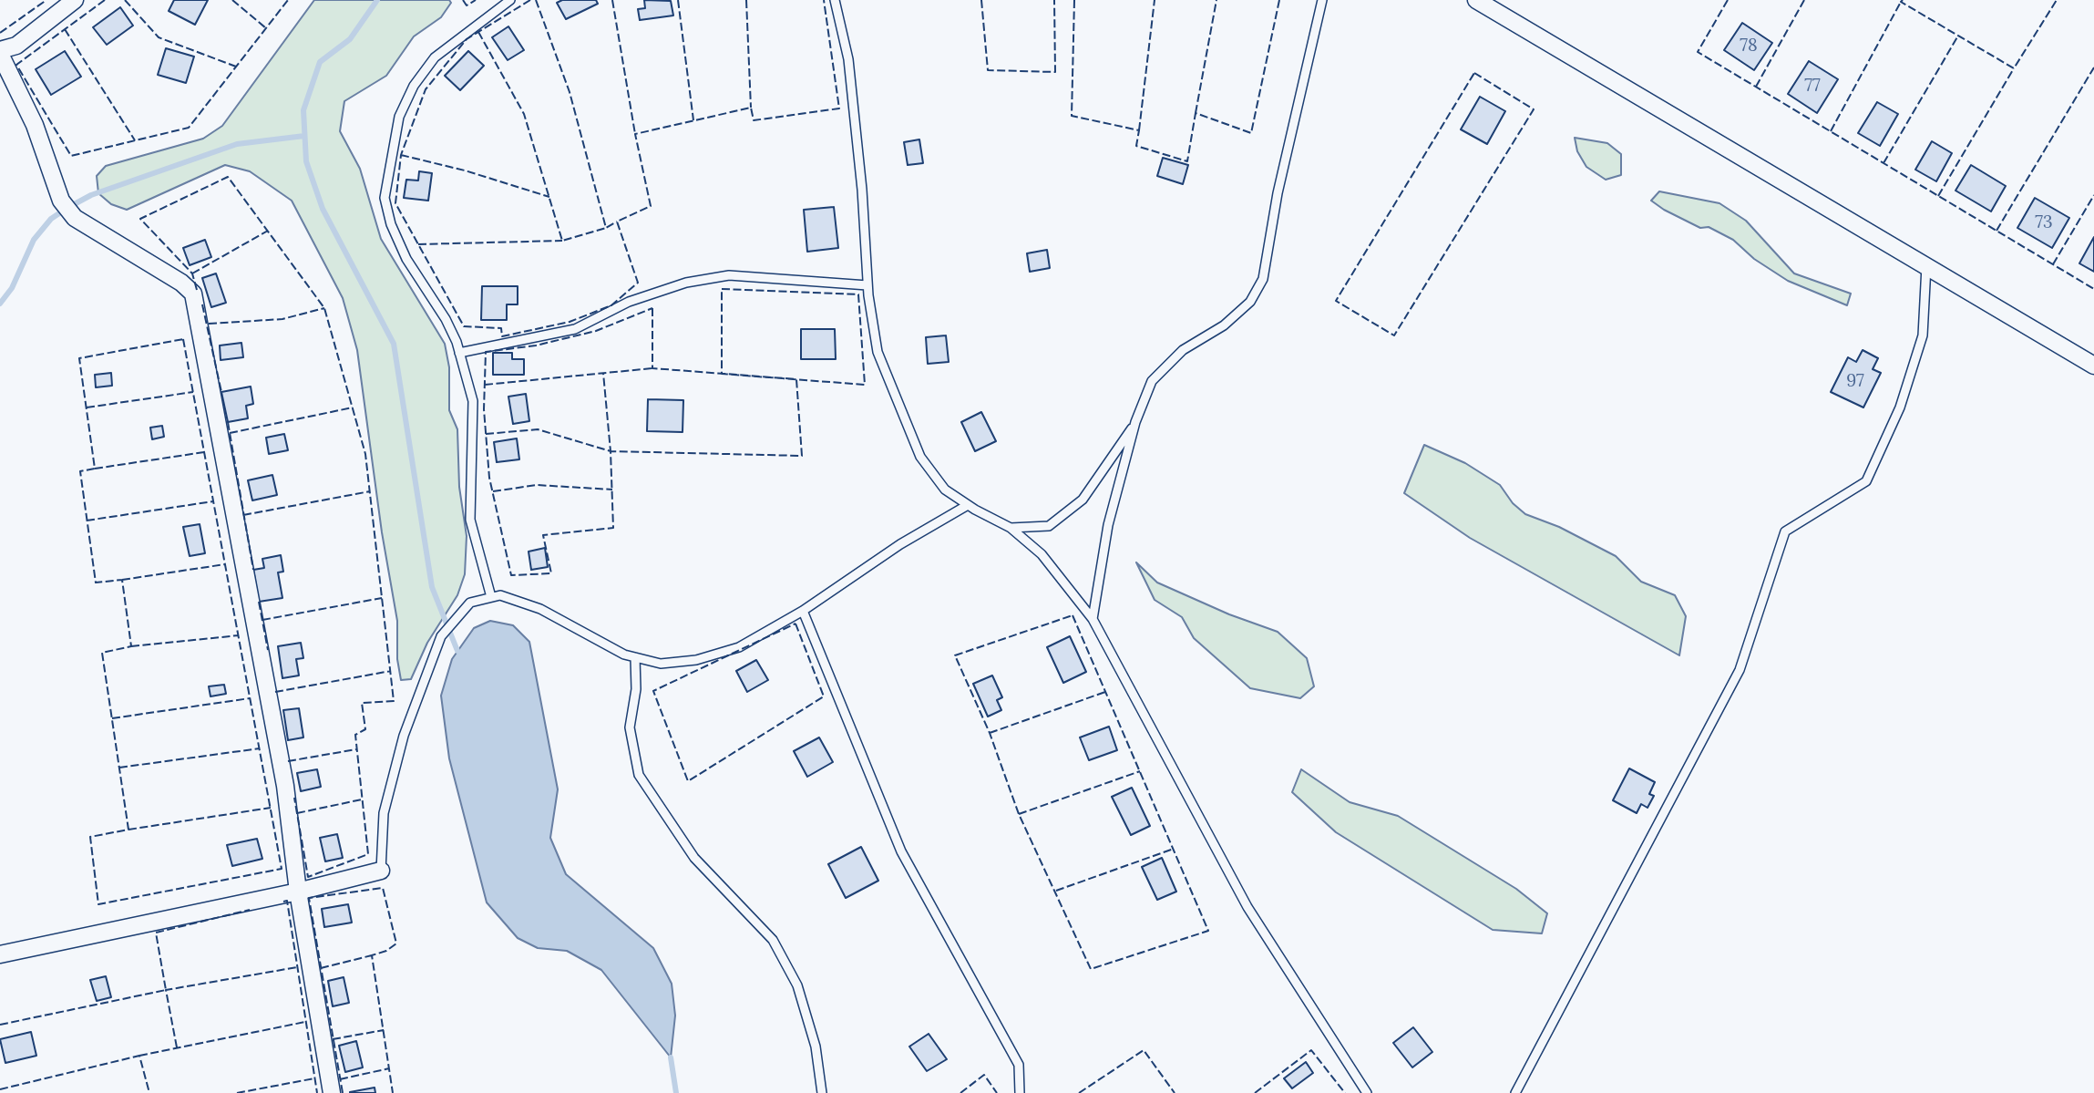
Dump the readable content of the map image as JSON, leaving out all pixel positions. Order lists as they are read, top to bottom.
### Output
{
  "house_numbers": [
    "78",
    "77",
    "73",
    "97"
  ]
}
